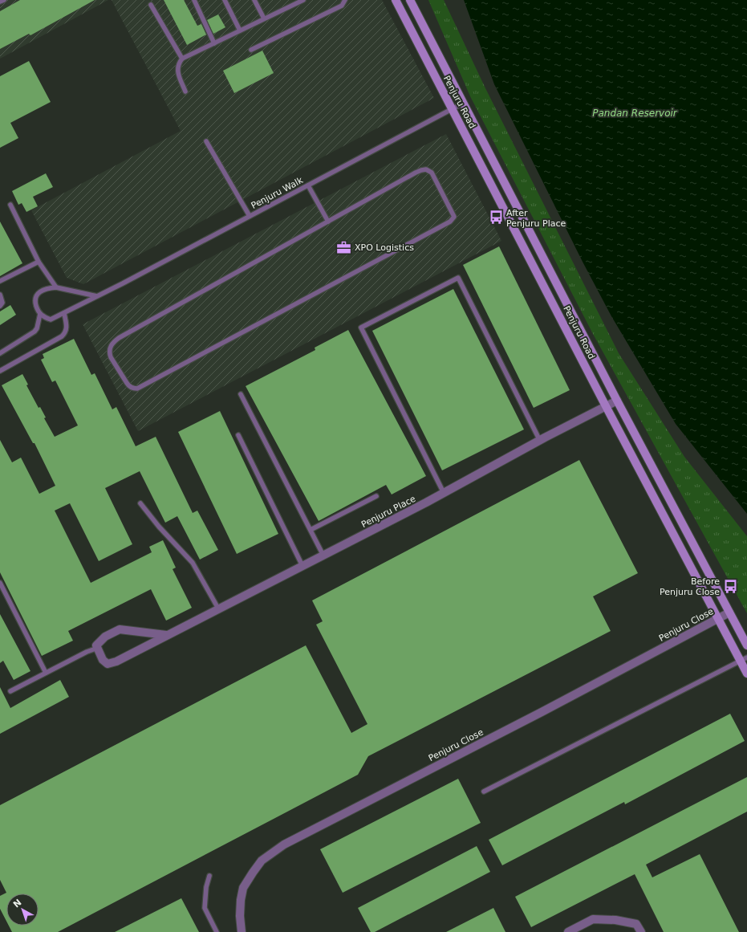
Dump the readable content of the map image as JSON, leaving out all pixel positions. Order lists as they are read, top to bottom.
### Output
{
  "streets": {
    "main road": ["Penjuru Road"],
    "street": ["Penjuru Place", "Penjuru Close"],
    "lane": ["Penjuru Walk"]
  },
  "crossings": [
    ["Penjuru Road", "Penjuru Walk"],
    ["Penjuru Road", "Penjuru Place"],
    ["Penjuru Road", "Penjuru Close"]
  ],
  "water": ["Pandan Reservoir"],
  "places": {
    "bus stop": ["After Penjuru Place", "Before Penjuru Close"],
    "office": ["XPO Logistics"]
  },
  "north": "top left"
}
